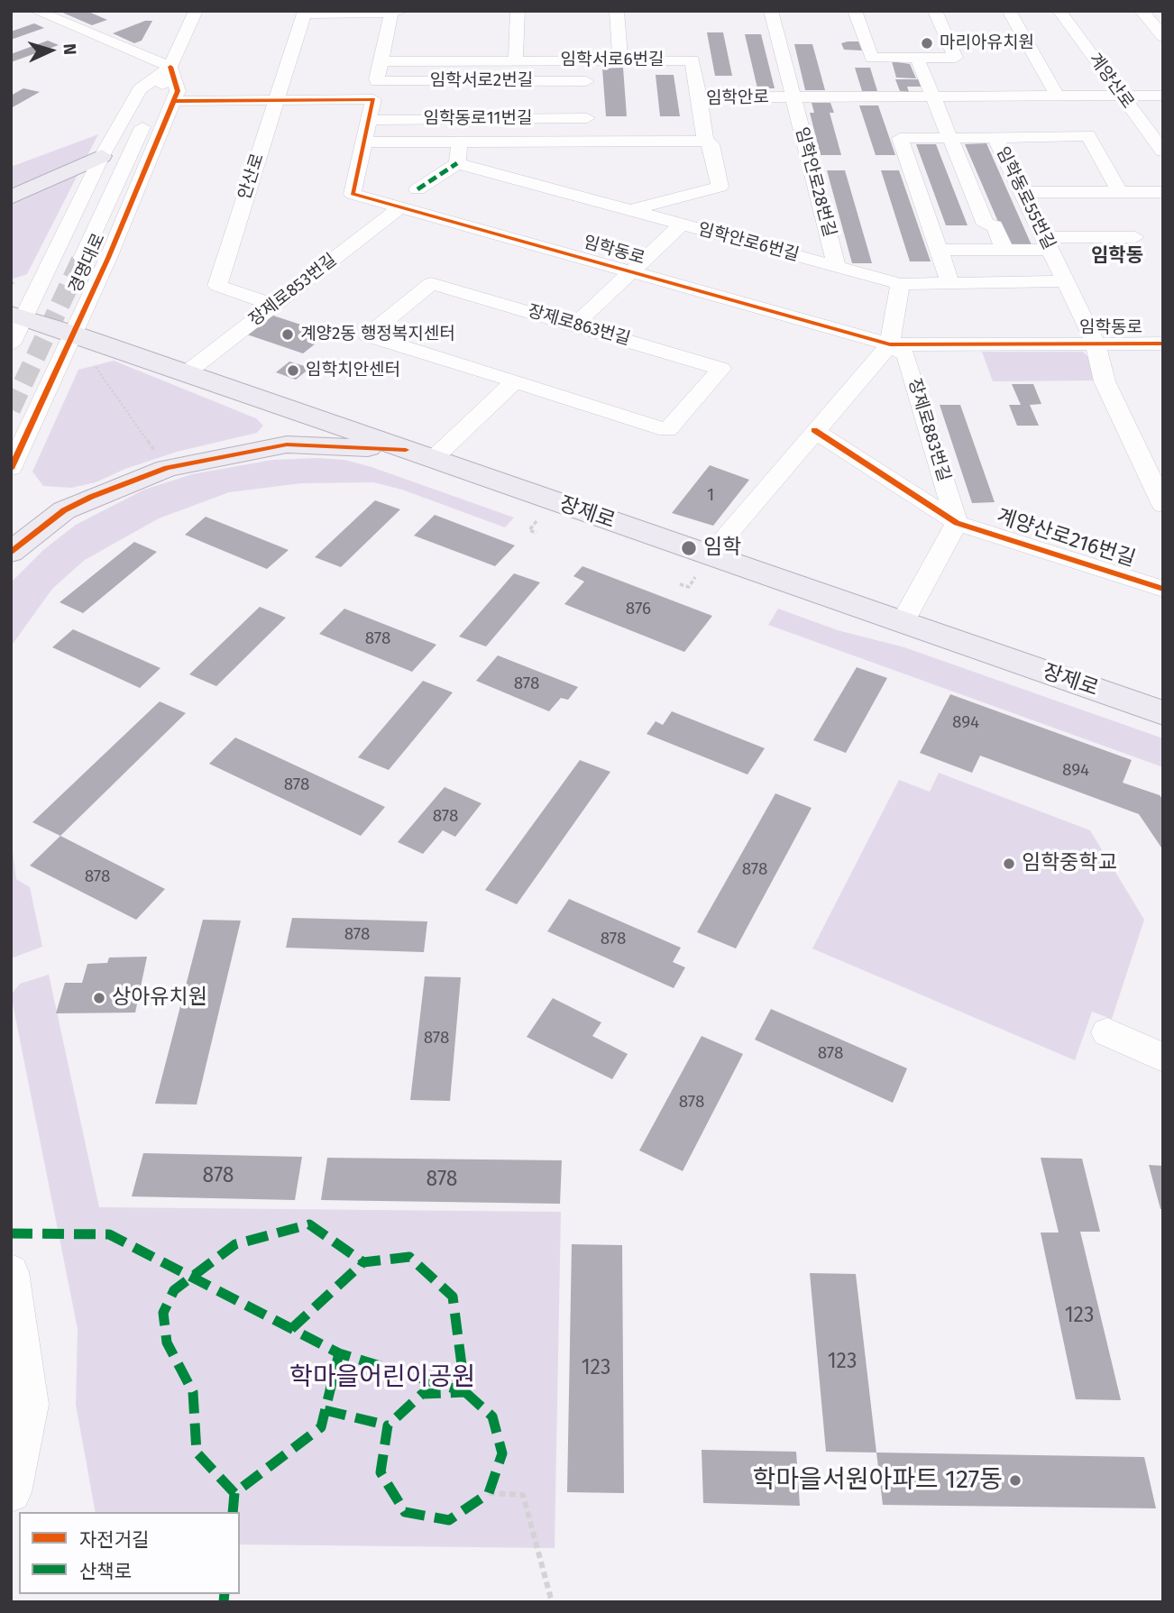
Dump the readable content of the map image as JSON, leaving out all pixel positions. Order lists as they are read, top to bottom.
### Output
{
  "streets": {
    "main road": ["장제로"],
    "street": [
      "임학서로6번길",
      "임학서로2번길",
      "계양산로",
      "임학안로",
      "임학동로11번길",
      "안산로",
      "임학안로28번길",
      "임학동로55번길",
      "임학안로6번길",
      "임학동로",
      "경명대로",
      "장제로853번길",
      "장제로863번길",
      "장제로883번길",
      "계양산로216번길"
    ]
  },
  "crossings": [
    ["임학서로6번길", "임학안로"],
    ["임학서로6번길", "임학동로"],
    ["임학서로2번길", "임학동로"],
    ["계양산로", "임학안로"],
    ["임학안로", "임학안로28번길"],
    ["임학안로", "임학안로6번길"],
    ["임학동로11번길", "임학동로"],
    ["안산로", "장제로853번길"],
    ["임학안로28번길", "임학안로6번길"],
    ["임학동로55번길", "임학안로6번길"],
    ["임학동로55번길", "임학동로"],
    ["임학동로", "장제로853번길"],
    ["임학동로", "장제로883번길"],
    ["경명대로", "장제로"],
    ["장제로853번길", "장제로"],
    ["장제로883번길", "계양산로216번길"]
  ],
  "districts": ["임학동"],
  "parks": ["학마을어린이공원"],
  "places": [
    "마리아유치원",
    "계양2동 행정복지센터",
    "임학치안센터",
    "임학",
    "임학중학교",
    "상아유치원",
    "학마을서원아파트 127동"
  ],
  "house_numbers": [
    "1",
    "876",
    "878",
    "878",
    "894",
    "894",
    "878",
    "878",
    "878",
    "878",
    "878",
    "878",
    "878",
    "878",
    "878",
    "878",
    "878",
    "123",
    "123",
    "123"
  ],
  "legend": ["자전거길", "산책로"],
  "north": "right"
}
